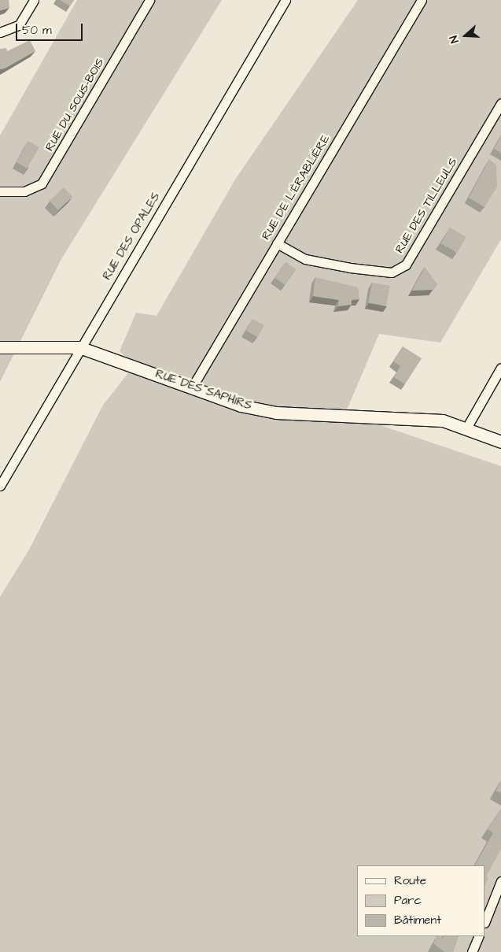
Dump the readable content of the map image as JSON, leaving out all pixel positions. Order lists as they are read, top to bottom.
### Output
{
  "streets": {
    "street": [
      "RUE DU SOUS-BOIS",
      "RUE DE L'ÉRABLIÈRE",
      "RUE DES TILLEULS",
      "RUE DES OPALES",
      "RUE DES SAPHIRS"
    ]
  },
  "crossings": [
    ["RUE DE L'ÉRABLIÈRE", "RUE DES TILLEULS"],
    ["RUE DE L'ÉRABLIÈRE", "RUE DES SAPHIRS"],
    ["RUE DES OPALES", "RUE DES SAPHIRS"]
  ],
  "legend": ["Route", "Parc", "Bâtiment"],
  "scale_bar": "50 m",
  "north": "left"
}
